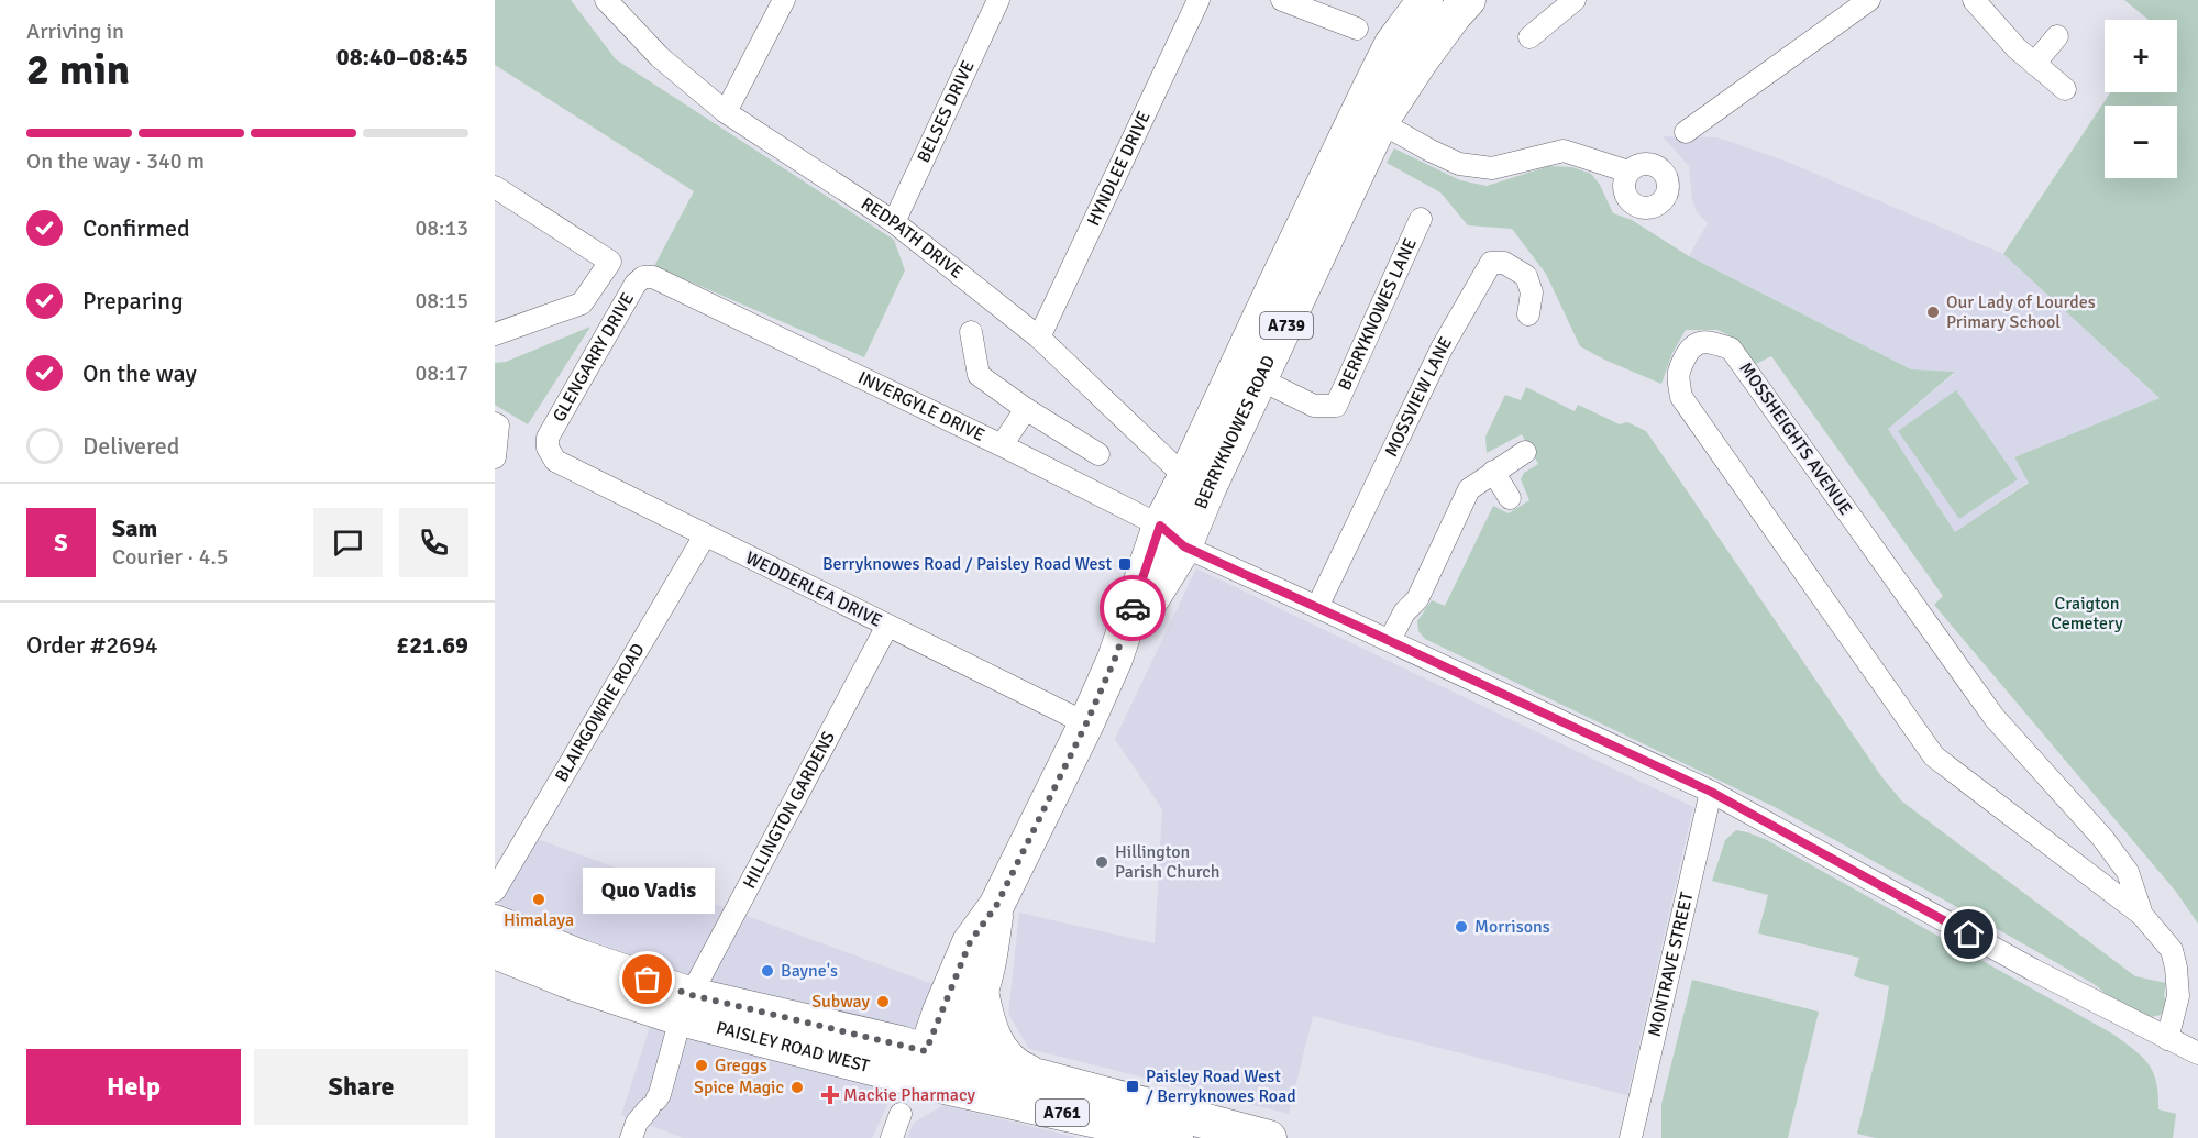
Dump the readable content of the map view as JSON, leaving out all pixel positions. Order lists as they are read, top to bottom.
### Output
{
  "streets": {
    "main road": [
      "A739",
      "BERRYKNOWES ROAD",
      "PAISLEY ROAD WEST",
      "A761"
    ],
    "street": [
      "BELSES DRIVE",
      "HYNDLEE DRIVE",
      "REDPATH DRIVE",
      "BERRYKNOWES LANE",
      "GLENGARRY DRIVE",
      "MOSSVIEW LANE",
      "INVERGYLE DRIVE",
      "MOSSHEIGHTS AVENUE",
      "WEDDERLEA DRIVE",
      "BLAIRGOWRIE ROAD",
      "HILLINGTON GARDENS",
      "MONTRAVE STREET"
    ]
  },
  "crossings": [
    ["BELSES DRIVE", "REDPATH DRIVE"],
    ["HYNDLEE DRIVE", "REDPATH DRIVE"],
    ["REDPATH DRIVE", "BERRYKNOWES ROAD"],
    ["BERRYKNOWES LANE", "BERRYKNOWES ROAD"],
    ["GLENGARRY DRIVE", "INVERGYLE DRIVE"],
    ["GLENGARRY DRIVE", "WEDDERLEA DRIVE"],
    ["MOSSVIEW LANE", "INVERGYLE DRIVE"],
    ["INVERGYLE DRIVE", "BERRYKNOWES ROAD"],
    ["INVERGYLE DRIVE", "MOSSHEIGHTS AVENUE"],
    ["INVERGYLE DRIVE", "MONTRAVE STREET"],
    ["BERRYKNOWES ROAD", "WEDDERLEA DRIVE"],
    ["BERRYKNOWES ROAD", "PAISLEY ROAD WEST"],
    ["WEDDERLEA DRIVE", "BLAIRGOWRIE ROAD"],
    ["WEDDERLEA DRIVE", "HILLINGTON GARDENS"],
    ["HILLINGTON GARDENS", "PAISLEY ROAD WEST"]
  ],
  "parks": ["Craigton Cemetery"],
  "places": {
    "other": [
      "Our Lady of Lourdes Primary School",
      "Hillington Parish Church",
      "Himalaya",
      "Morrisons",
      "Bayne's",
      "Quo Vadis",
      "Subway",
      "Greggs",
      "Spice Magic"
    ],
    "transit": ["Berryknowes Road / Paisley Road West", "Paisley Road West / Berryknowes Road"],
    "health": ["Mackie Pharmacy"]
  },
  "page": {
    "heading": ["2 min", "Arriving in", "08:40–08:45"],
    "panel": [
      "Sam",
      "Courier · 4.5",
      "Order #2694",
      "£21.69"
    ],
    "map_buttons": ["+", "−"],
    "bar": "On the way · 340 m",
    "list": [
      ["Confirmed", "08:13"],
      ["Preparing", "08:15"],
      ["On the way", "08:17"],
      "Delivered"
    ],
    "round": "S",
    "bubble": "Quo Vadis",
    "buttons": ["Help", "Share"]
  }
}
